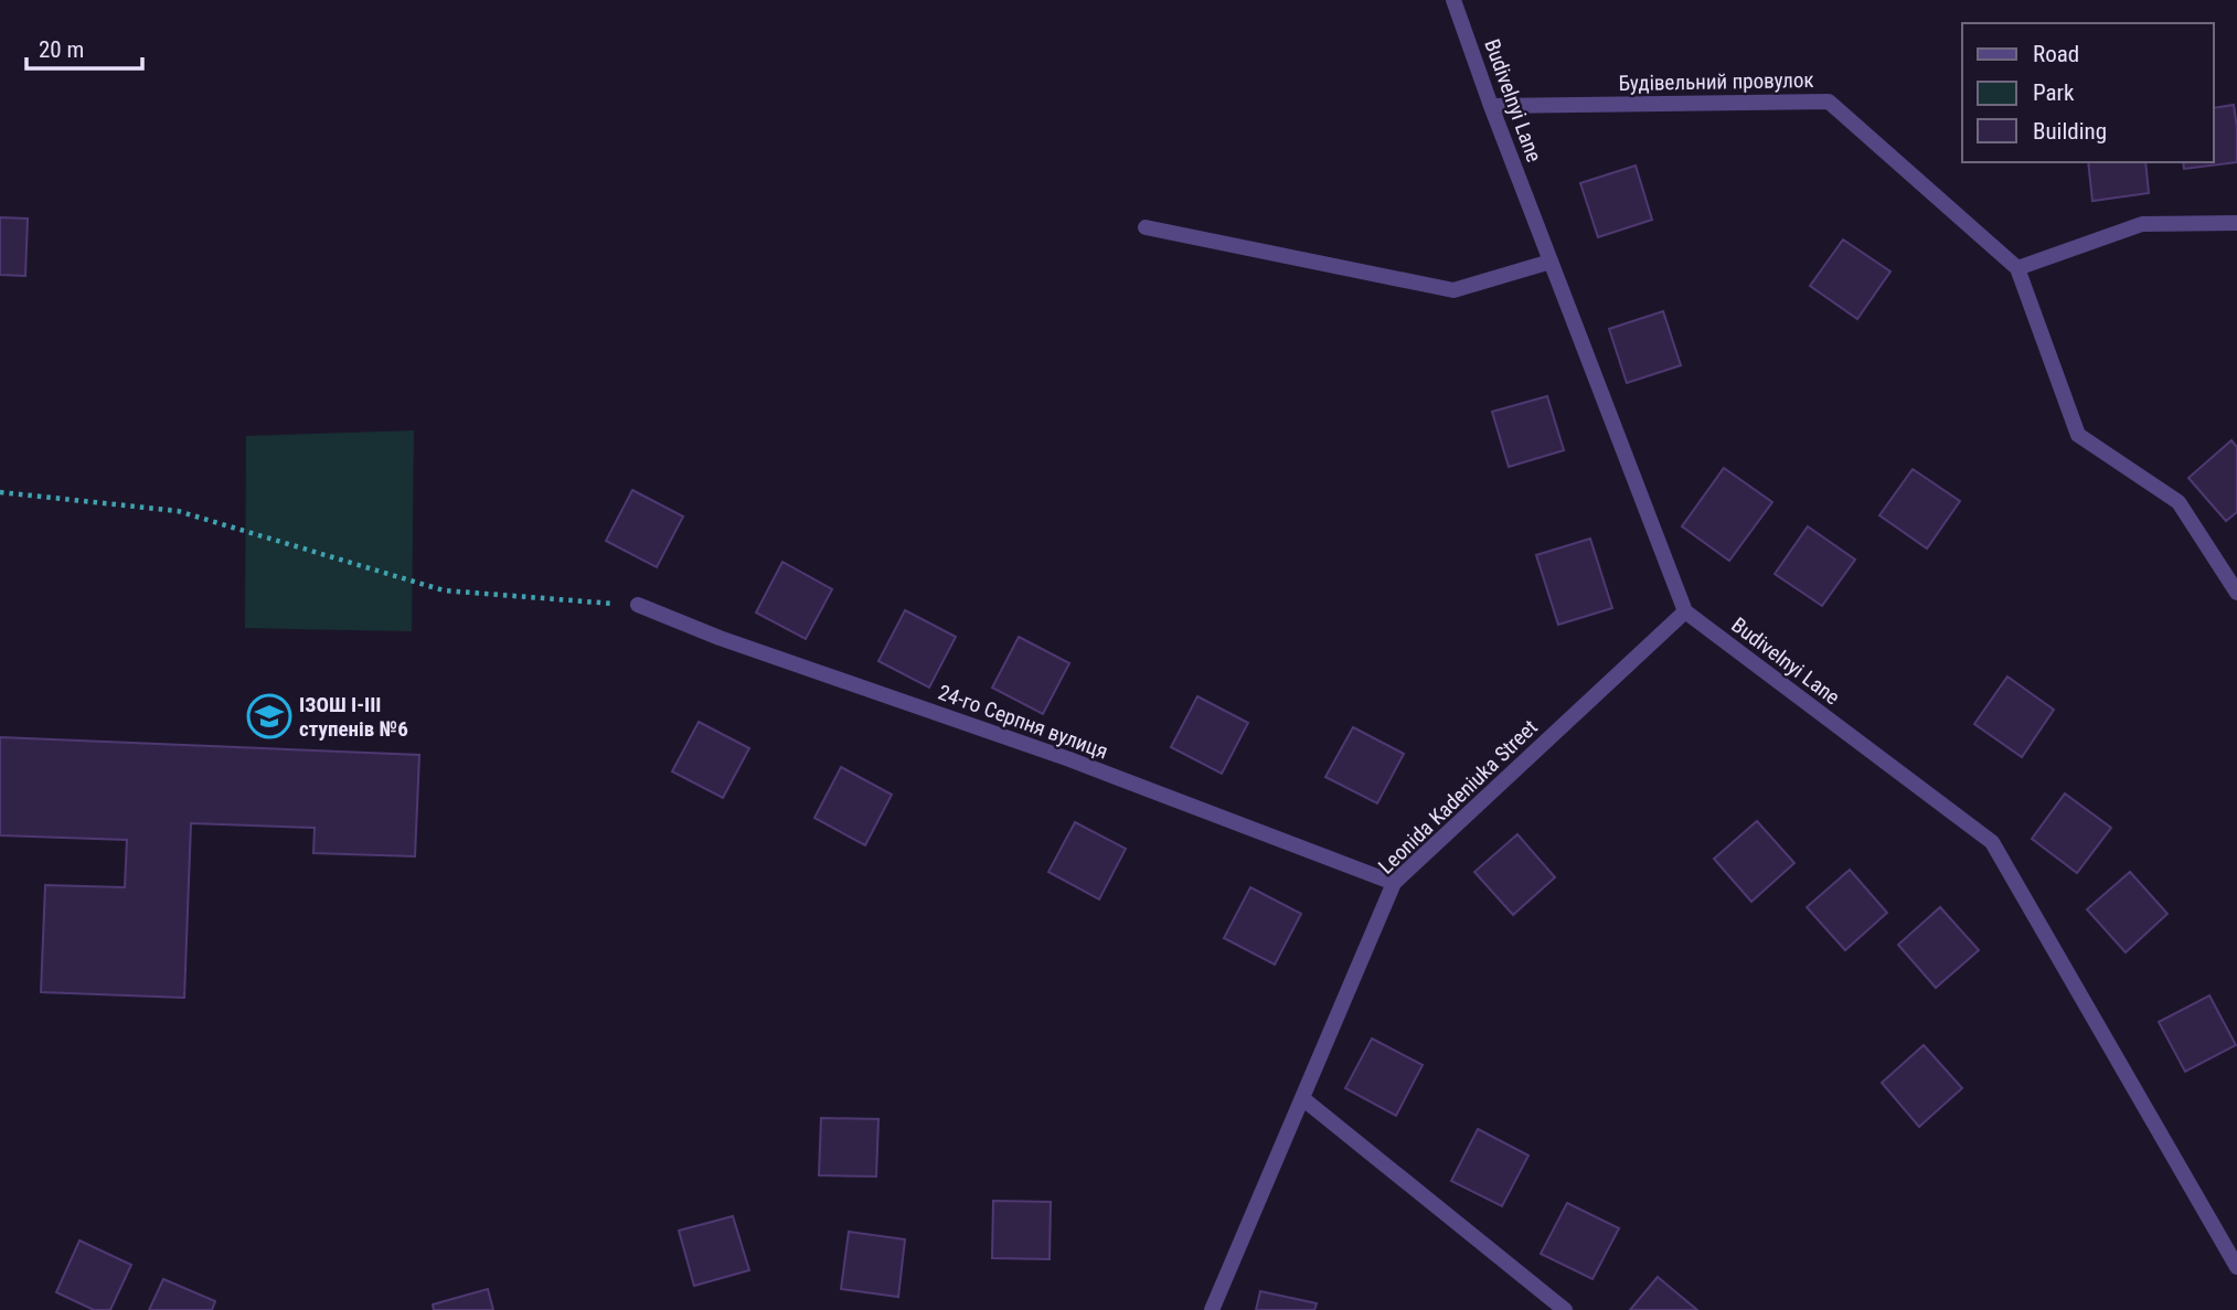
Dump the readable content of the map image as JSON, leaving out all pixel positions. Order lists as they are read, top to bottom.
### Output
{
  "streets": {
    "street": [
      "Будівельний провулок",
      "Budivelnyi Lane",
      "24-го Серпня вулиця",
      "Leonida Kadeniuka Street"
    ]
  },
  "crossings": [
    ["Будівельний провулок", "Budivelnyi Lane"],
    ["Budivelnyi Lane", "Leonida Kadeniuka Street"],
    ["24-го Серпня вулиця", "Leonida Kadeniuka Street"]
  ],
  "places": {
    "school or university": ["ІЗОШ І-ІІІ ступенів №6"]
  },
  "legend": ["Road", "Park", "Building"],
  "scale_bar": "20 m"
}
